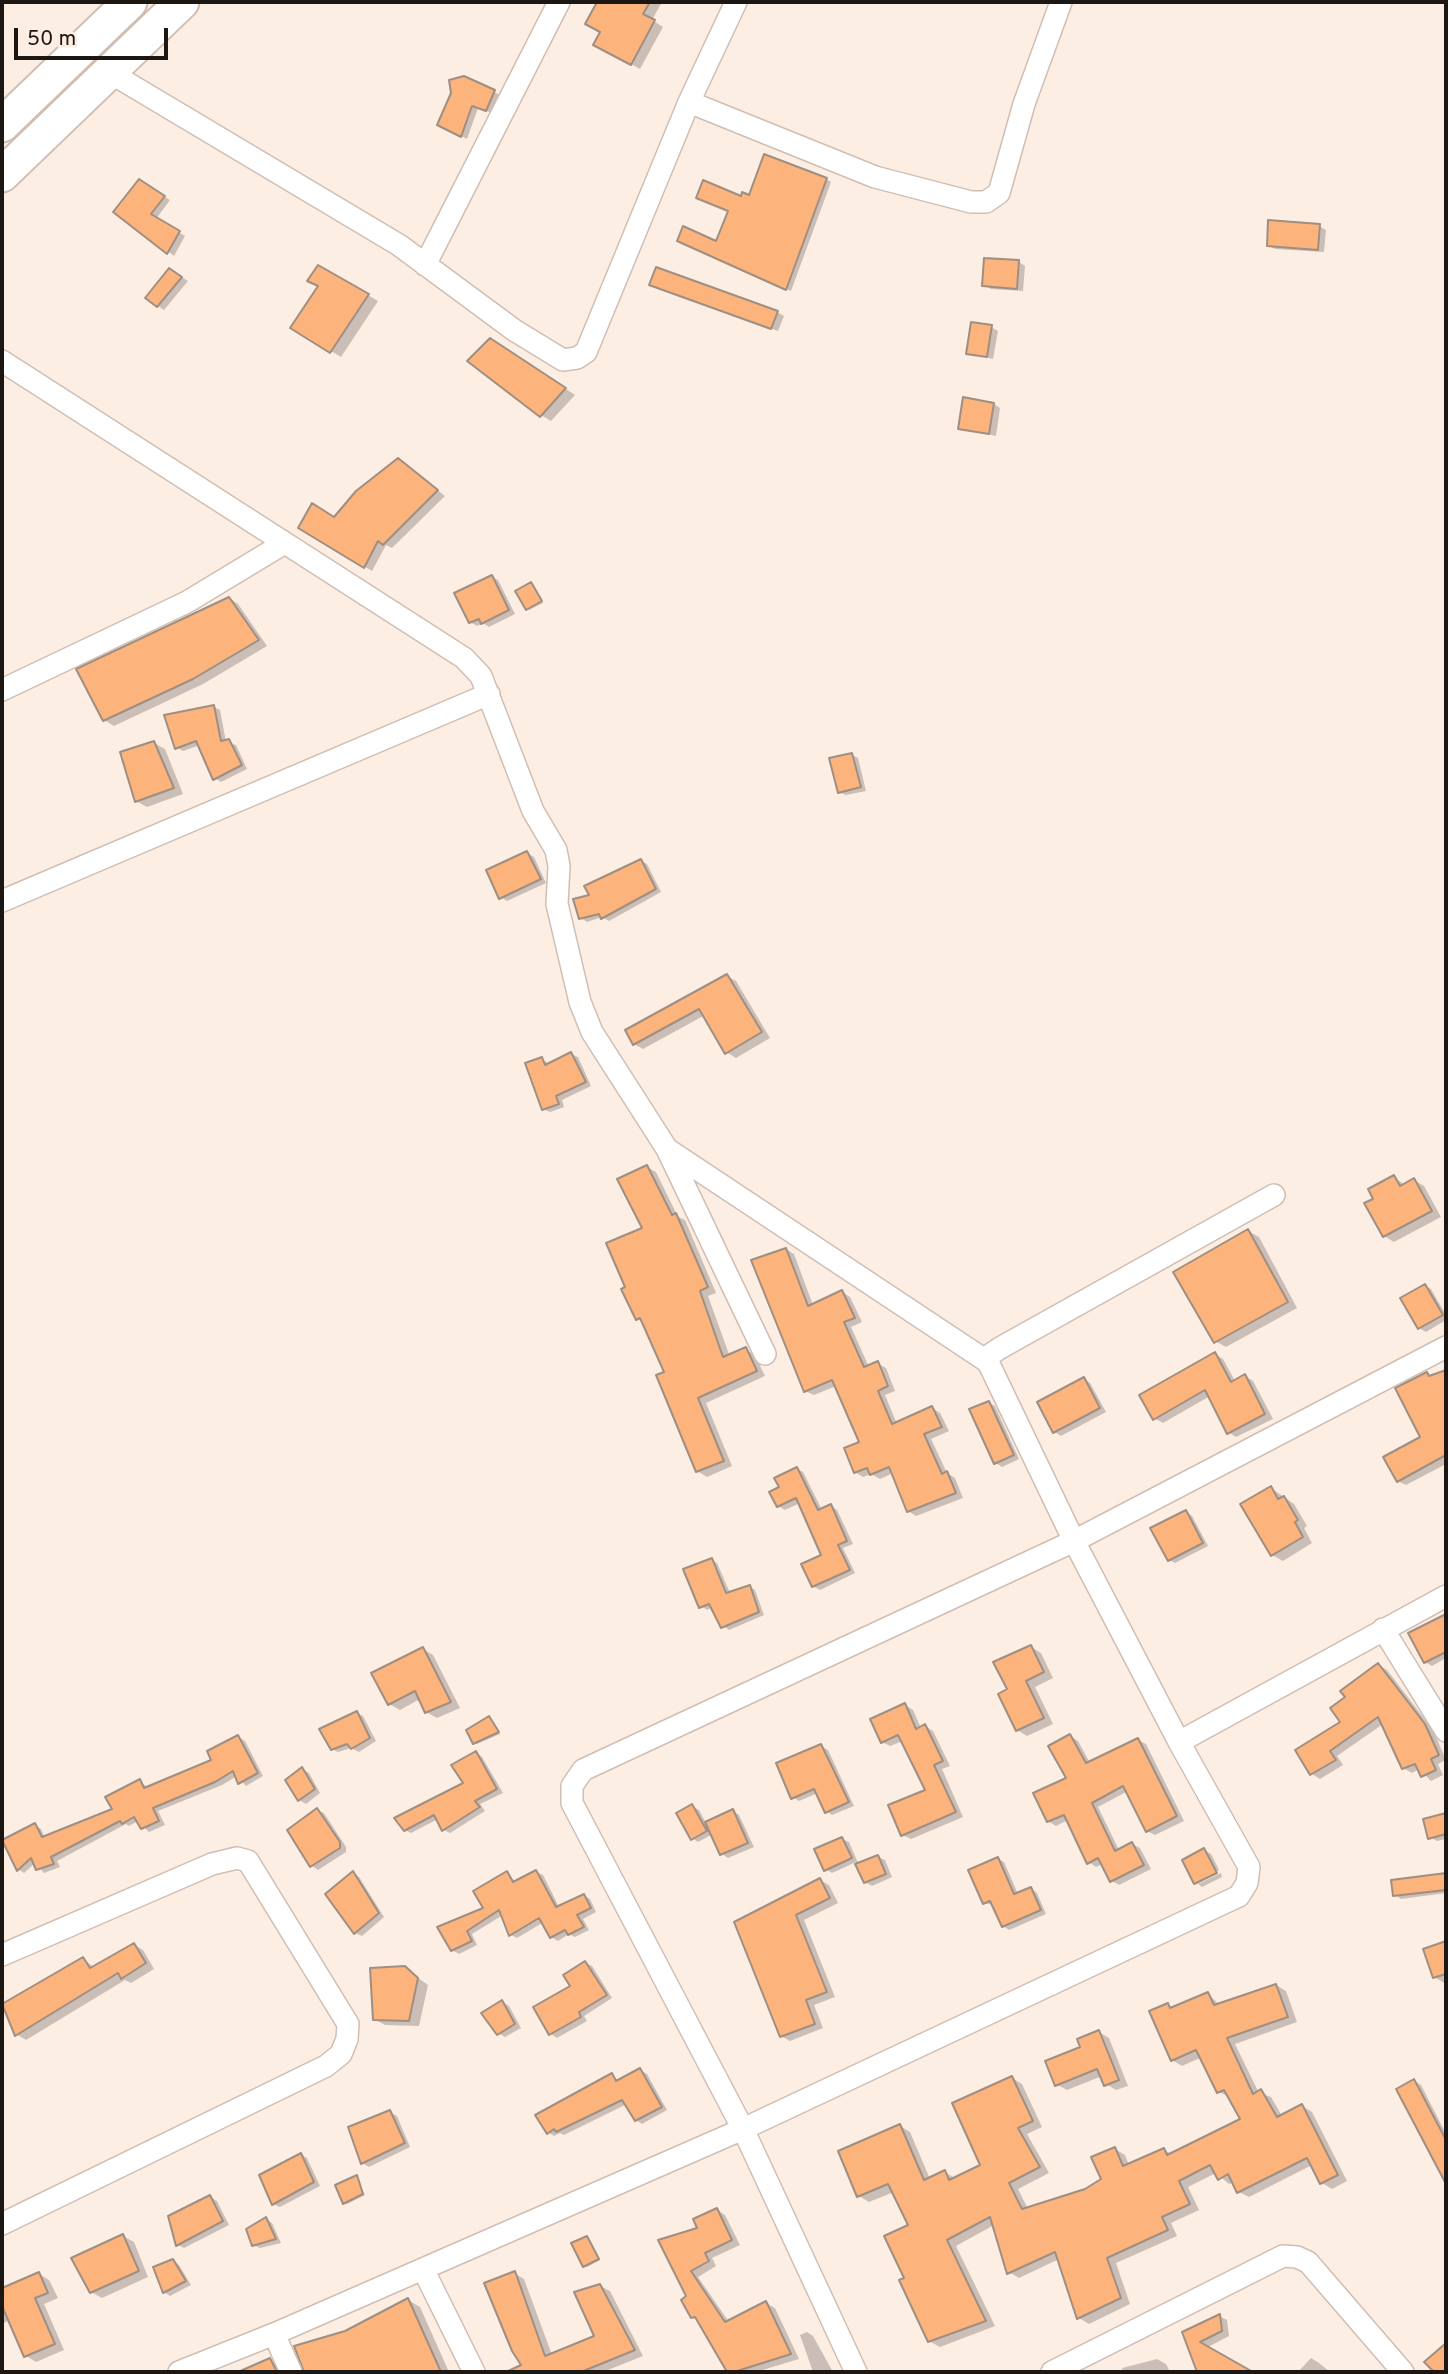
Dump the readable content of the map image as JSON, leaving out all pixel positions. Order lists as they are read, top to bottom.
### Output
{
  "scale_bar": "50 m"
}
